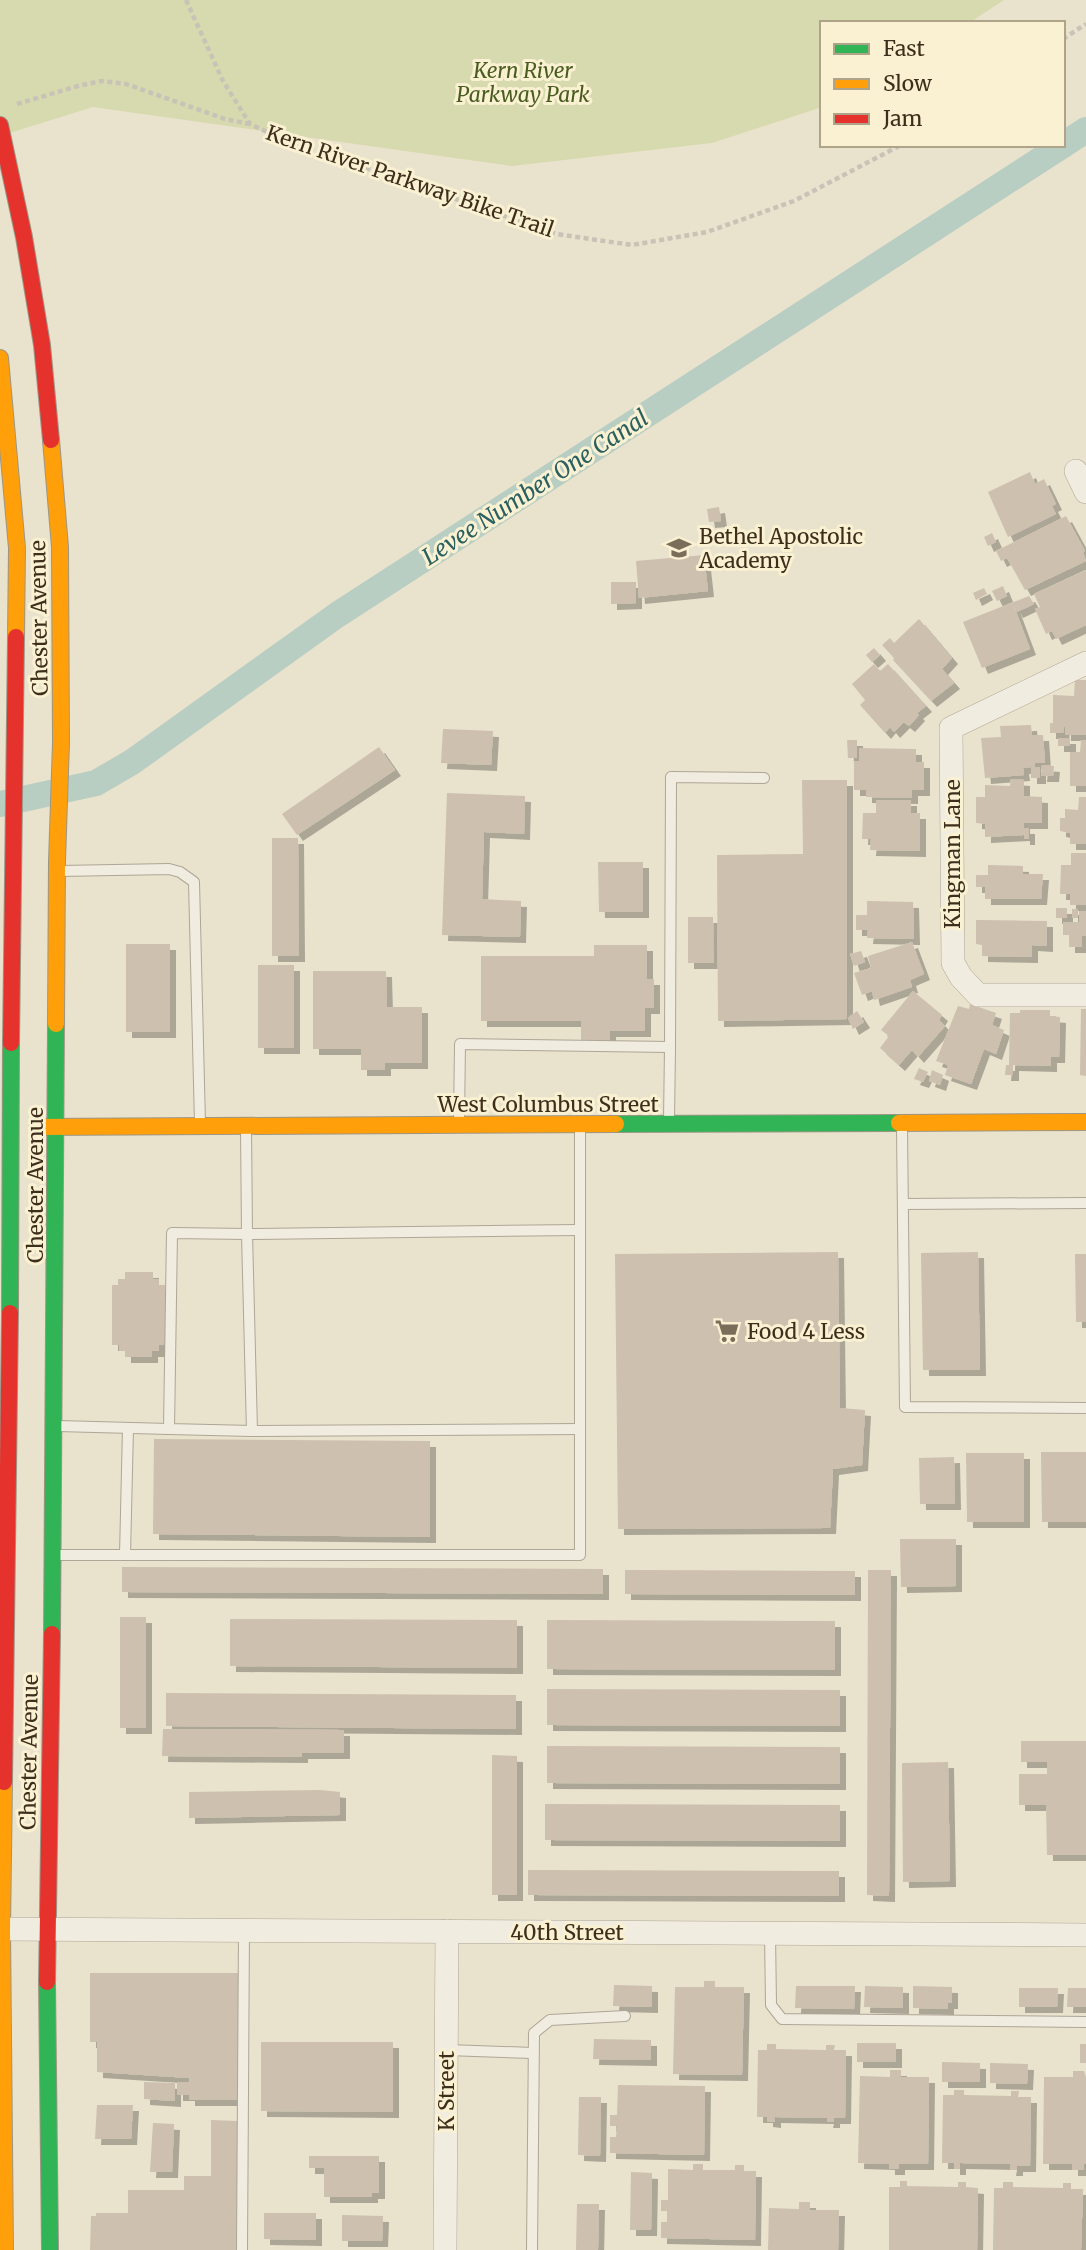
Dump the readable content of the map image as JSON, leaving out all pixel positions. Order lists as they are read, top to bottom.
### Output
{
  "streets": {
    "main road": ["Chester Avenue", "West Columbus Street"],
    "street": ["Kingman Lane", "40th Street", "K Street"],
    "path": ["Kern River Parkway Bike Trail"]
  },
  "crossings": [
    ["Chester Avenue", "West Columbus Street"],
    ["Chester Avenue", "40th Street"],
    ["40th Street", "K Street"]
  ],
  "water": ["Levee Number One Canal"],
  "parks": ["Kern River Parkway Park"],
  "places": {
    "school or university": ["Bethel Apostolic Academy"],
    "supermarket": ["Food 4 Less"]
  },
  "legend": ["Fast", "Slow", "Jam"]
}
